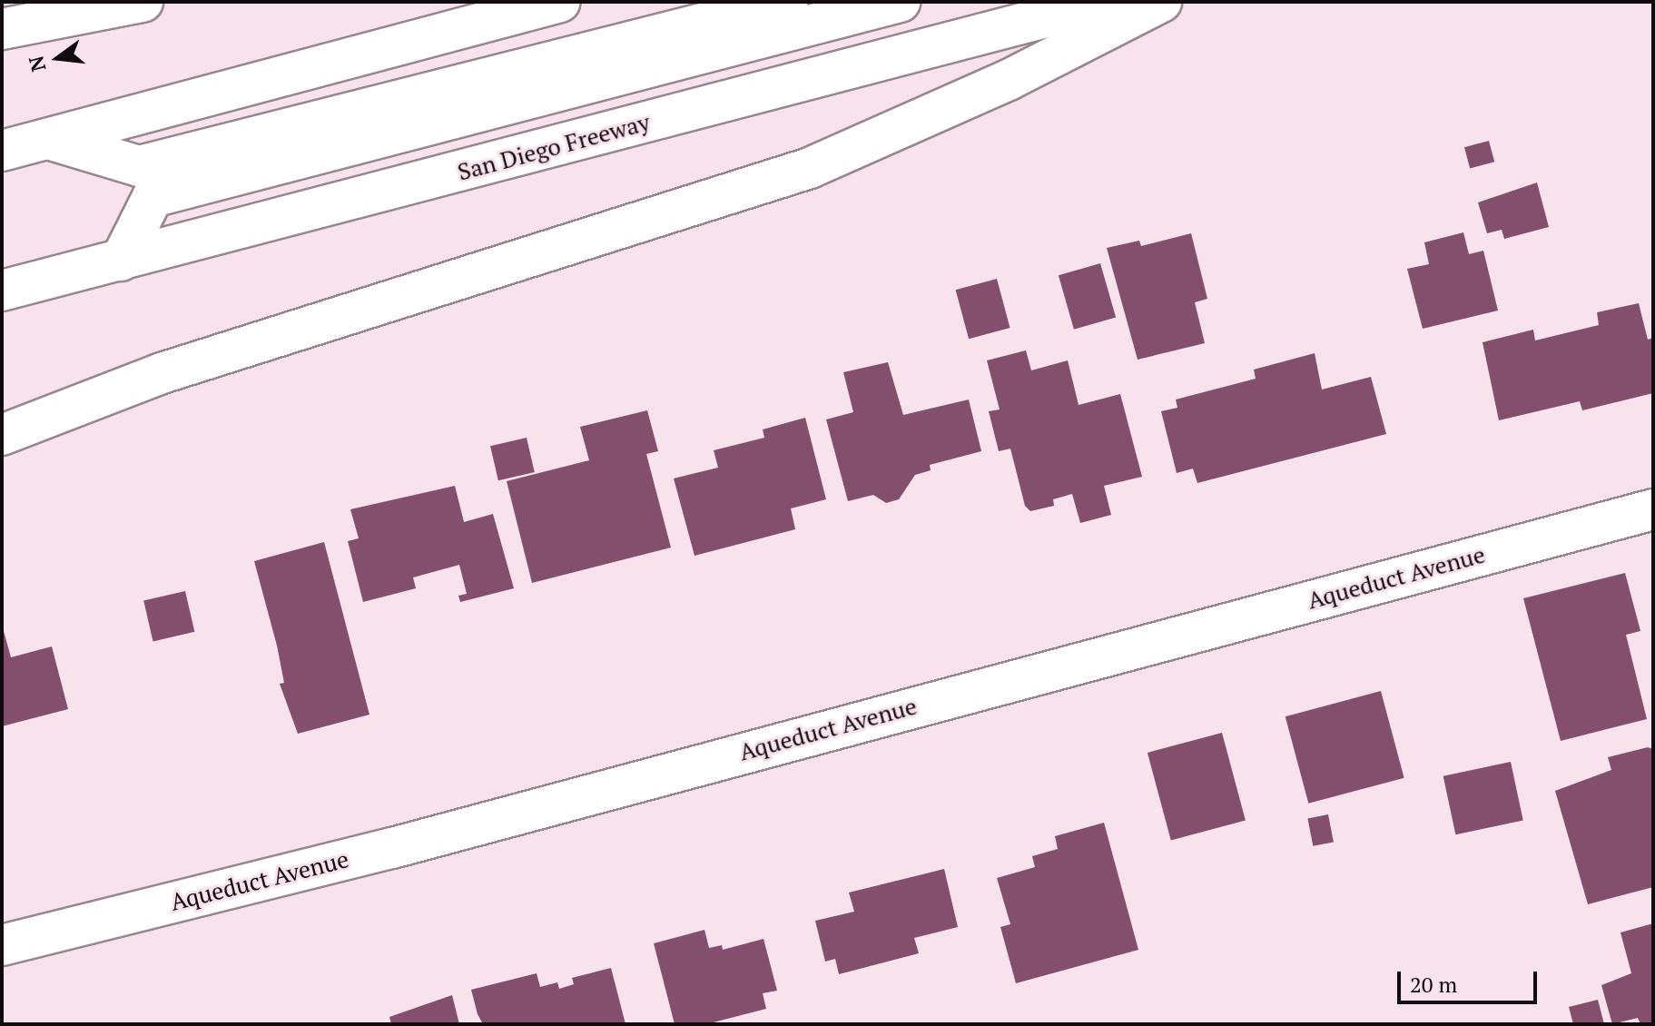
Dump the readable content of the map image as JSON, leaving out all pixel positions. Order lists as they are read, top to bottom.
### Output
{
  "streets": {
    "main road": ["San Diego Freeway", "Aqueduct Avenue"]
  },
  "scale_bar": "20 m",
  "north": "left"
}
